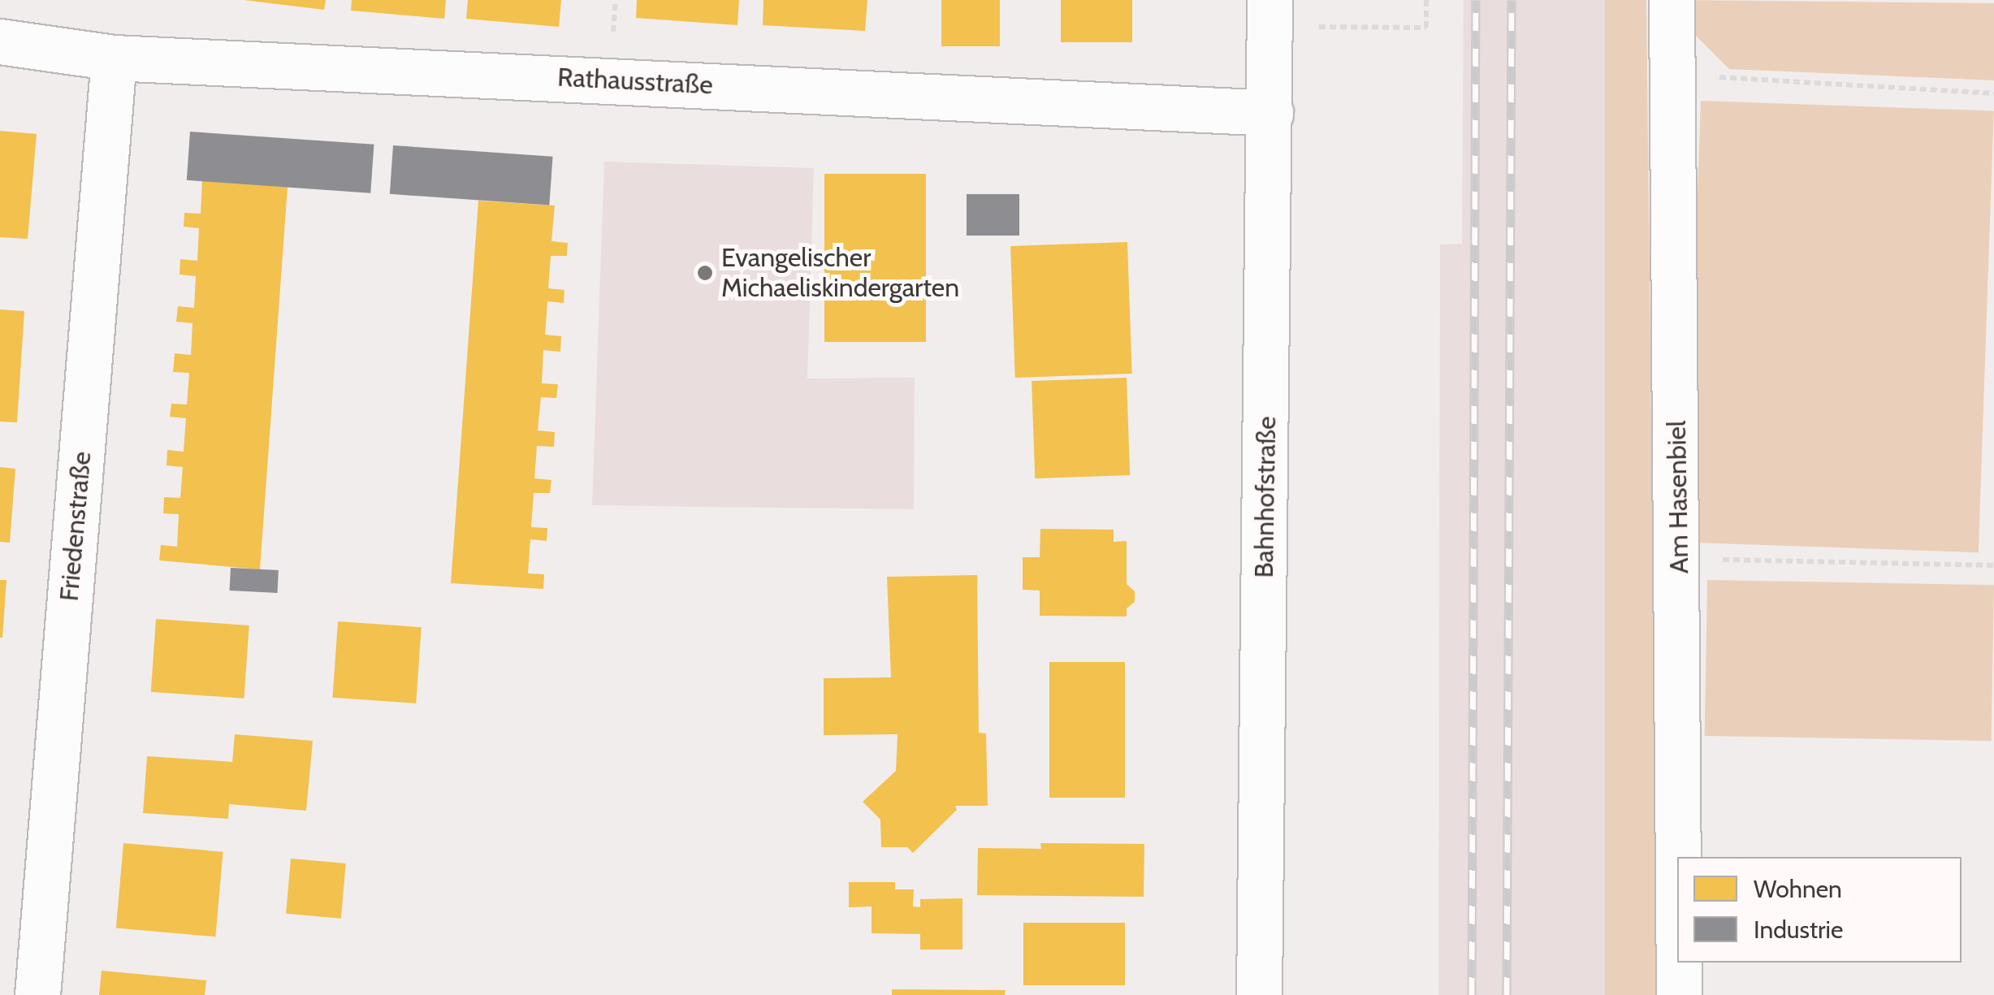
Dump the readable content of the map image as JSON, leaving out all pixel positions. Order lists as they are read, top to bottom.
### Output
{
  "streets": {
    "street": [
      "Rathausstraße",
      "Bahnhofstraße",
      "Am Hasenbiel",
      "Friedenstraße"
    ]
  },
  "crossings": [
    ["Rathausstraße", "Bahnhofstraße"],
    ["Rathausstraße", "Friedenstraße"]
  ],
  "places": ["Evangelischer Michaeliskindergarten"],
  "legend": ["Wohnen", "Industrie"]
}
